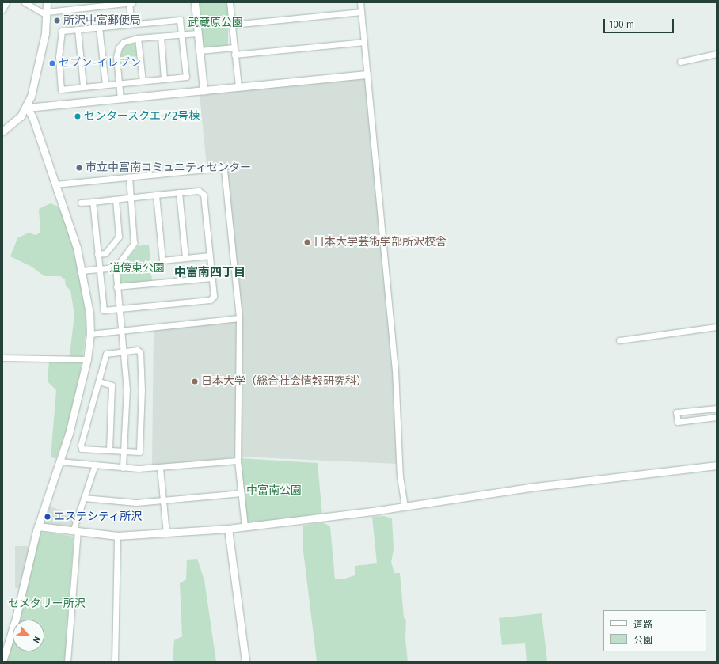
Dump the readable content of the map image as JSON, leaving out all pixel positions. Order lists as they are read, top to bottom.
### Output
{
  "districts": ["中富南四丁目"],
  "parks": [
    "武蔵原公園",
    "道傍東公園",
    "中富南公園",
    "セメタリー所沢"
  ],
  "places": [
    "所沢中富郵便局",
    "セブン-イレブン",
    "センタースクエア2号棟",
    "市立中富南コミュニティセンター",
    "日本大学芸術学部所沢校舎",
    "日本大学（総合社会情報研究科）",
    "エステシティ所沢"
  ],
  "legend": ["道路", "公園"],
  "scale_bar": "100 m",
  "north": "bottom right"
}
